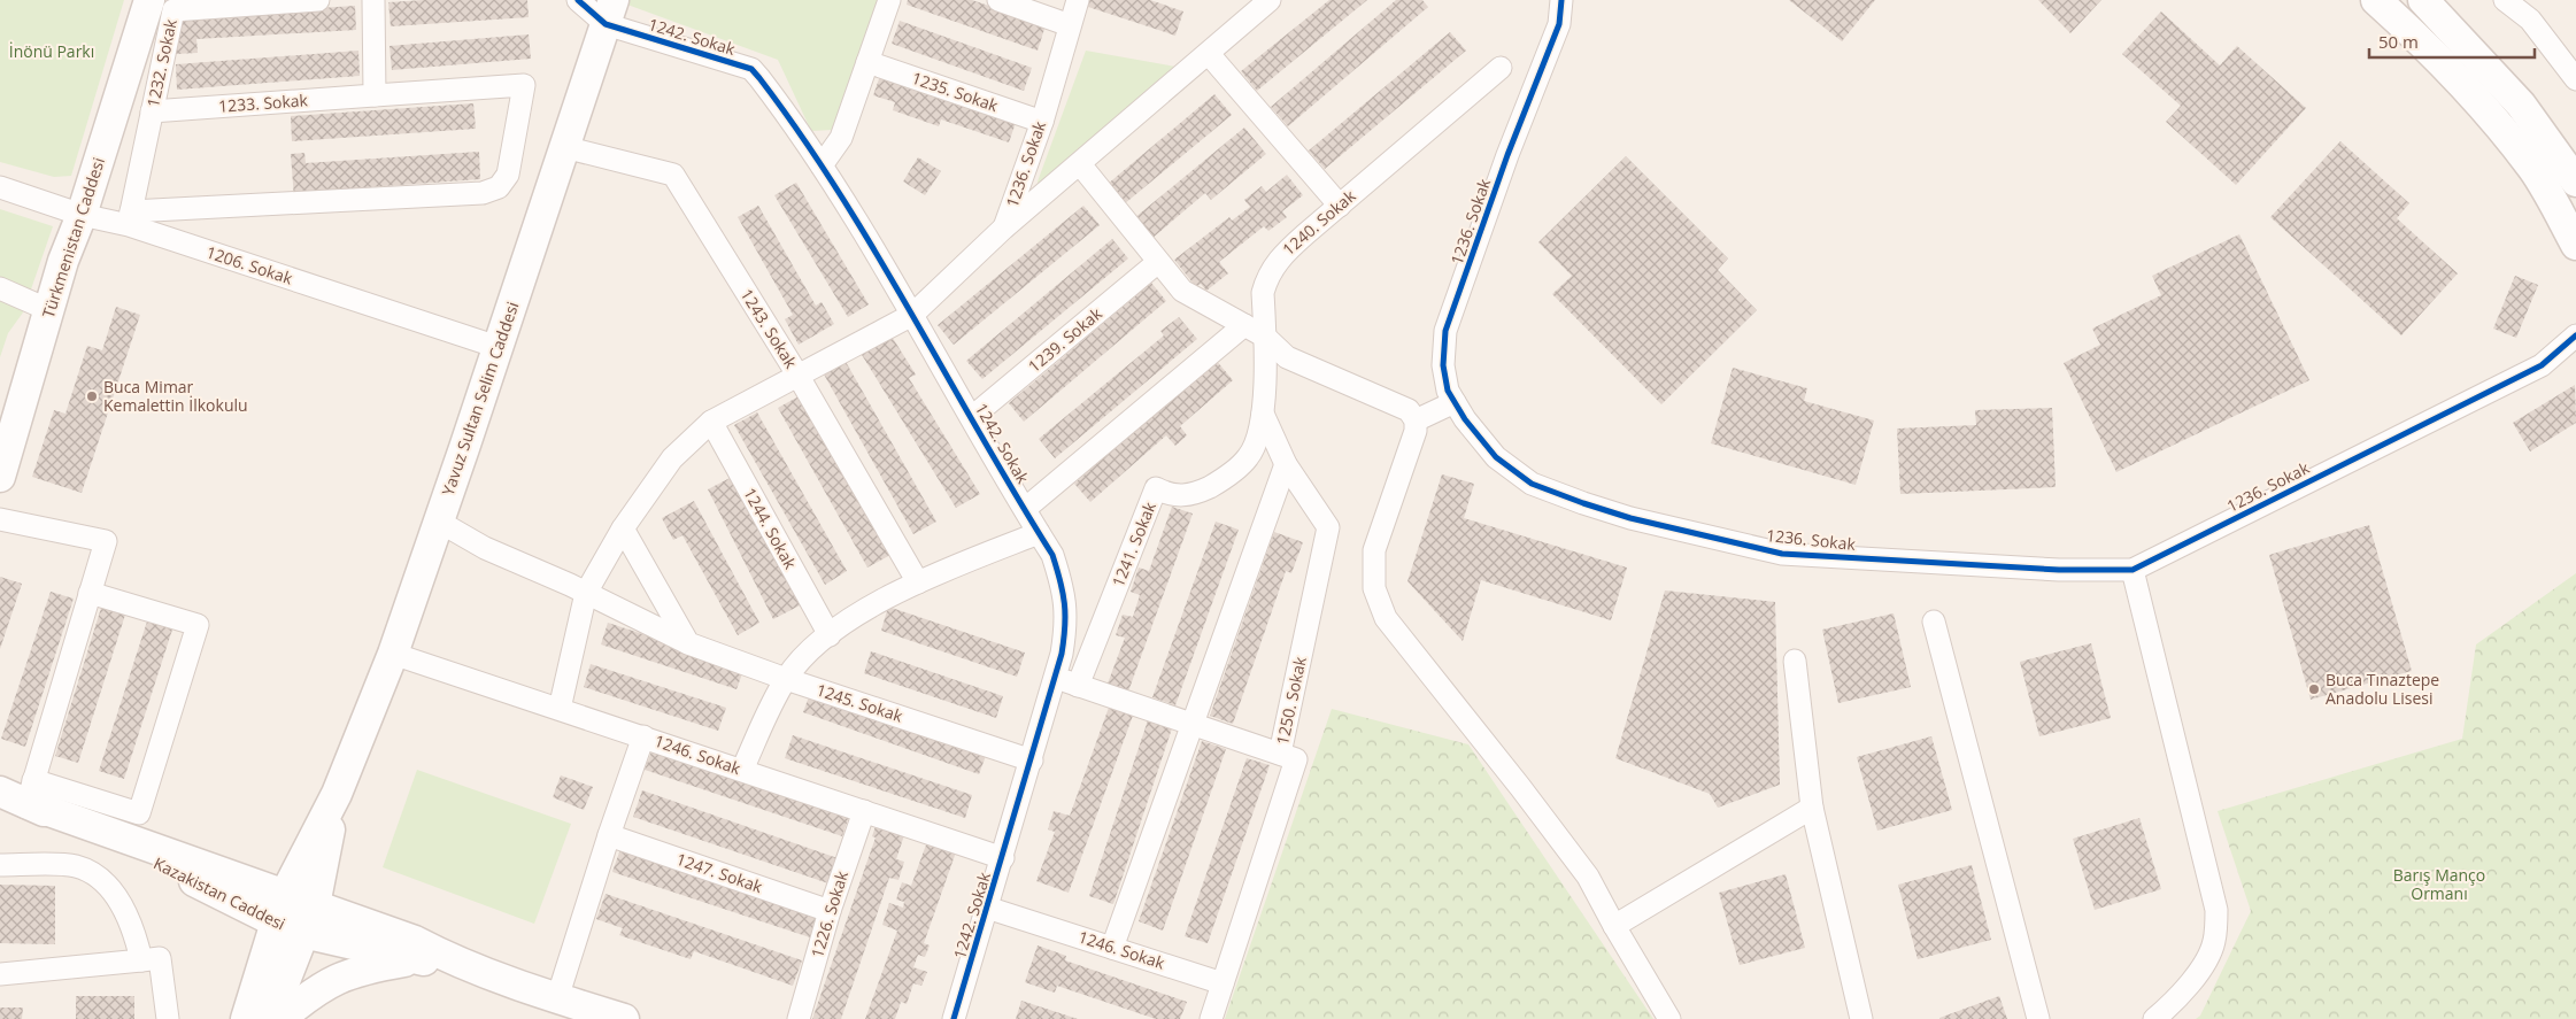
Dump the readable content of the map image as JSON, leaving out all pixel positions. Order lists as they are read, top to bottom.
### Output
{
  "streets": {
    "main road": ["Türkmenistan Caddesi", "Yavuz Sultan Selim Caddesi", "Kazakistan Caddesi"],
    "street": [
      "1242. Sokak",
      "1232. Sokak",
      "1235. Sokak",
      "1233. Sokak",
      "1236. Sokak",
      "1240. Sokak",
      "1206. Sokak",
      "1243. Sokak",
      "1239. Sokak",
      "1244. Sokak",
      "1241. Sokak",
      "1250. Sokak",
      "1245. Sokak",
      "1246. Sokak",
      "1247. Sokak",
      "1226. Sokak"
    ]
  },
  "crossings": [
    ["1242. Sokak", "1236. Sokak"],
    ["1242. Sokak", "1239. Sokak"],
    ["1242. Sokak", "Yavuz Sultan Selim Caddesi"],
    ["1242. Sokak", "1245. Sokak"],
    ["1242. Sokak", "1246. Sokak"],
    ["1232. Sokak", "1233. Sokak"],
    ["1232. Sokak", "1206. Sokak"],
    ["1235. Sokak", "1236. Sokak"],
    ["1233. Sokak", "1206. Sokak"],
    ["1236. Sokak", "1243. Sokak"],
    ["1236. Sokak", "1244. Sokak"],
    ["1236. Sokak", "1245. Sokak"],
    ["1236. Sokak", "1246. Sokak"],
    ["1240. Sokak", "1241. Sokak"],
    ["Türkmenistan Caddesi", "1206. Sokak"],
    ["1206. Sokak", "Yavuz Sultan Selim Caddesi"],
    ["1243. Sokak", "Yavuz Sultan Selim Caddesi"],
    ["Yavuz Sultan Selim Caddesi", "1245. Sokak"],
    ["Yavuz Sultan Selim Caddesi", "1246. Sokak"],
    ["1241. Sokak", "1250. Sokak"],
    ["1250. Sokak", "1246. Sokak"],
    ["1246. Sokak", "1226. Sokak"],
    ["1247. Sokak", "1226. Sokak"]
  ],
  "parks": ["İnönü Parkı", "Barış Manço Ormanı"],
  "places": ["Buca Mimar Kemalettin İlkokulu", "Buca Tınaztepe Anadolu Lisesi"],
  "scale_bar": "50 m"
}
